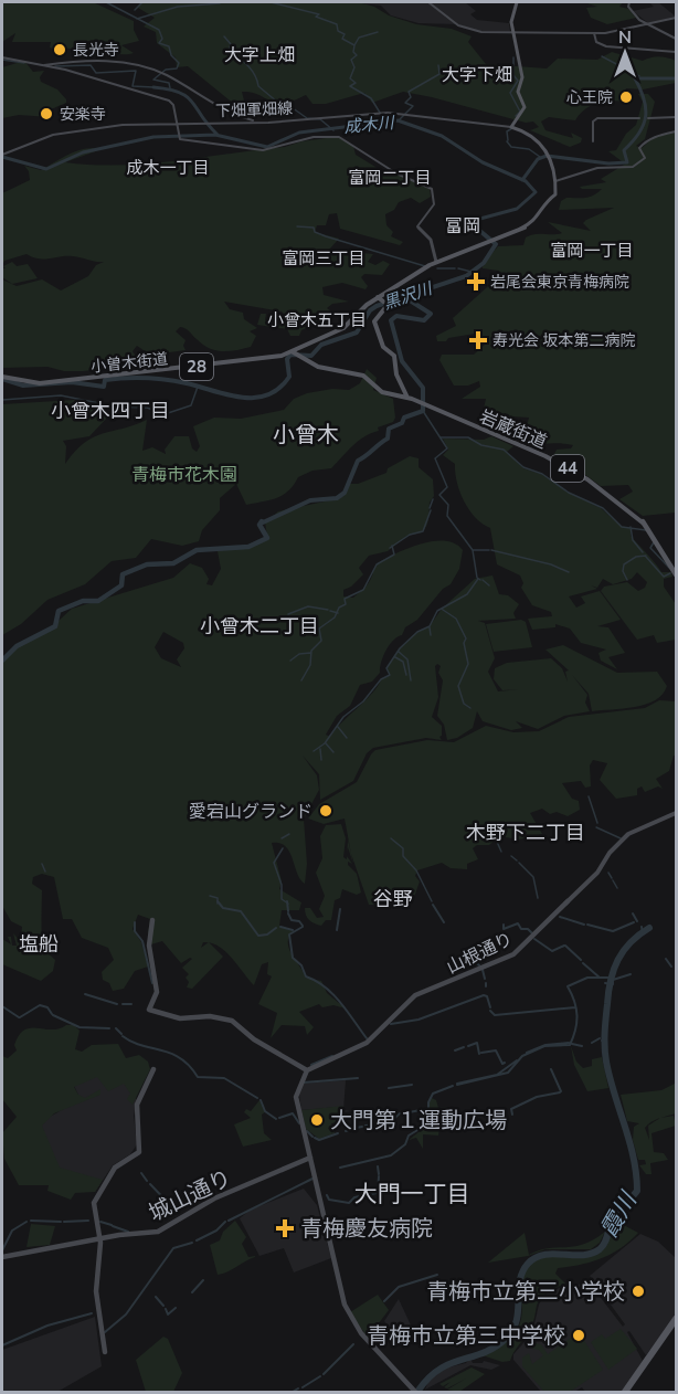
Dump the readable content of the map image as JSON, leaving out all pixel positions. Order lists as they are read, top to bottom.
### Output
{
  "streets": {
    "main road": [
      "小曽木街道",
      "28",
      "岩蔵街道",
      "44"
    ],
    "street": ["下畑軍畑線", "山根通り", "城山通り"]
  },
  "crossings": [
    ["小曽木街道", "44"],
    ["岩蔵街道", "44"]
  ],
  "districts": [
    "大字上畑",
    "大字下畑",
    "成木一丁目",
    "富岡二丁目",
    "富岡",
    "富岡一丁目",
    "富岡三丁目",
    "小曾木五丁目",
    "小曾木四丁目",
    "小曾木",
    "小曾木二丁目",
    "木野下二丁目",
    "谷野",
    "塩船",
    "大門一丁目"
  ],
  "water": ["成木川", "黒沢川", "霞川"],
  "parks": ["青梅市花木園"],
  "places": {
    "other": [
      "長光寺",
      "心王院",
      "安楽寺",
      "愛宕山グランド",
      "大門第１運動広場",
      "青梅市立第三小学校",
      "青梅市立第三中学校"
    ],
    "health": ["岩尾会東京青梅病院", "寿光会 坂本第二病院", "青梅慶友病院"]
  },
  "north": "top"
}
